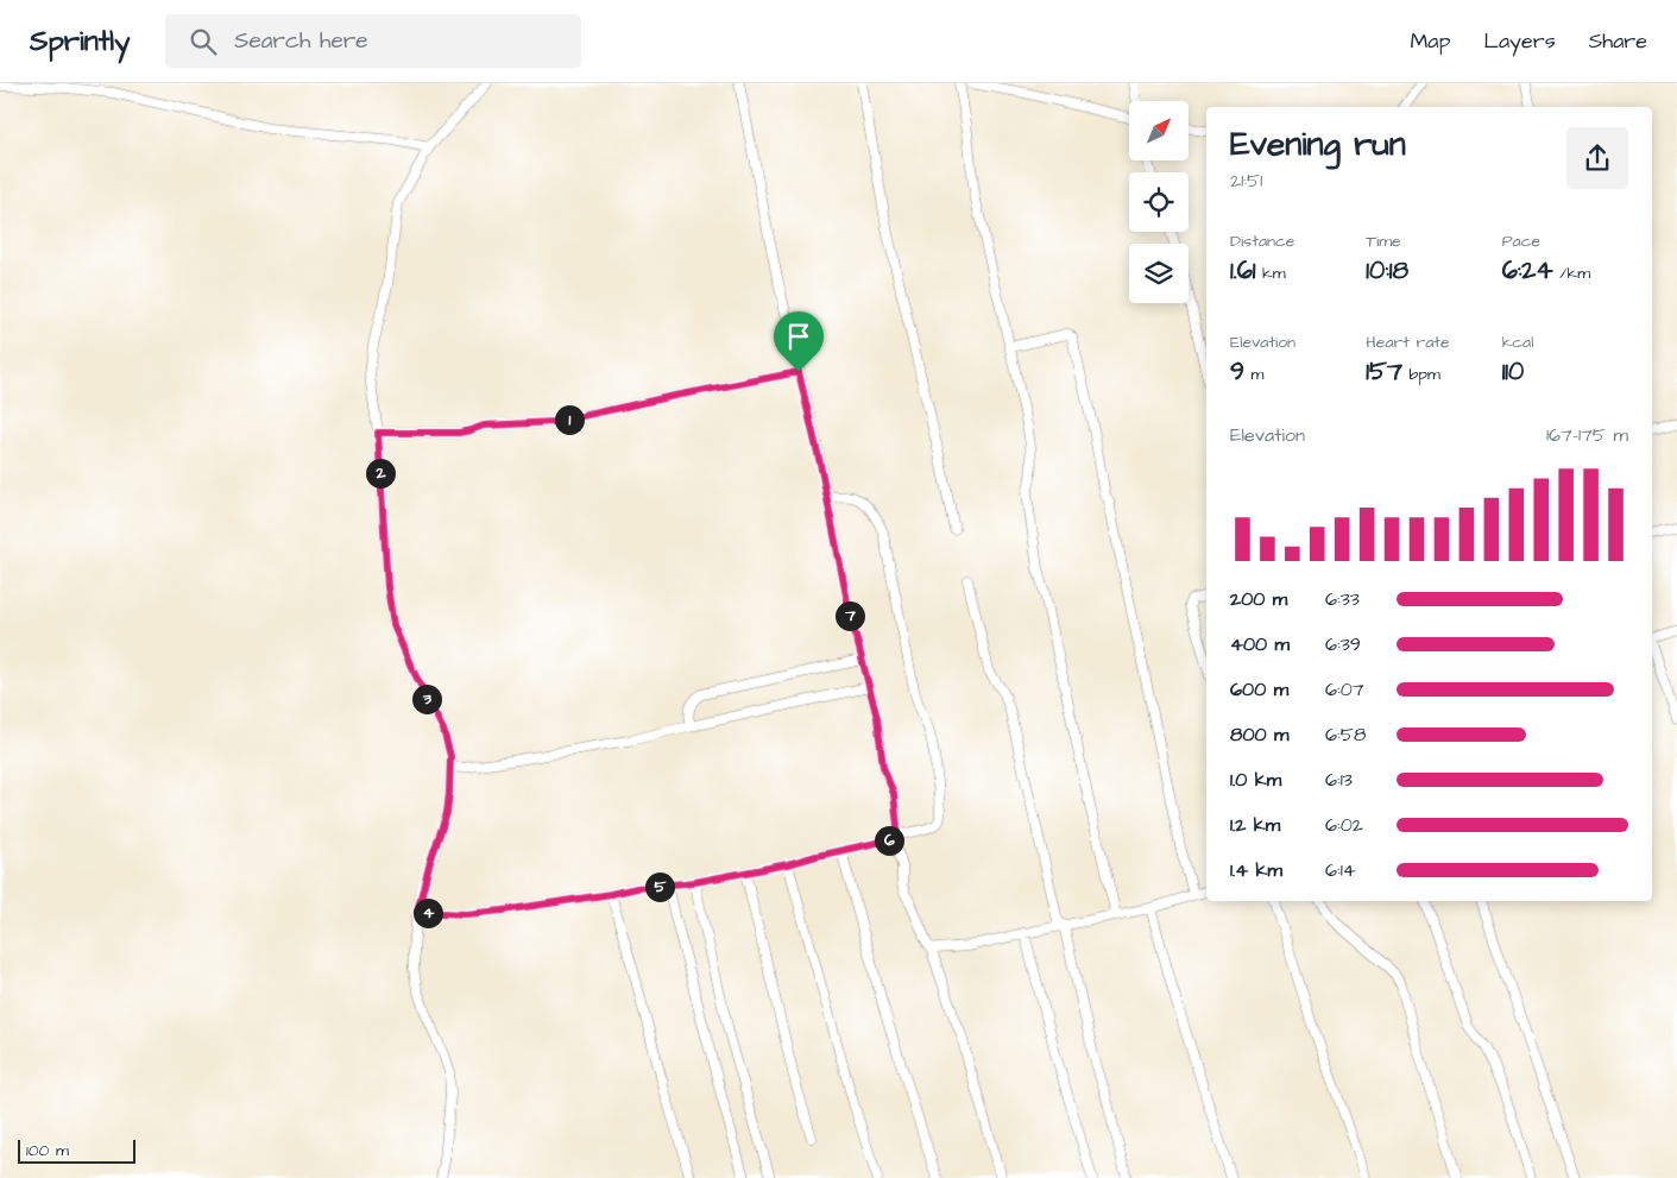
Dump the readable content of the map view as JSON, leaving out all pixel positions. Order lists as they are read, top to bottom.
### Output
{
  "scale_bar": "100 m",
  "north": "top right",
  "page": {
    "header": "Sprintly",
    "search": "Search here",
    "nav": ["Map", "Layers", "Share"],
    "heading": ["Evening run", "21:51"],
    "stats": [
      ["Distance", "1.61 km"],
      ["Time", "10:18"],
      ["Pace", "6:24 /km"],
      ["Elevation", "9 m"],
      ["Heart rate", "157 bpm"],
      ["kcal", "110"]
    ],
    "pins": [
      "1",
      "2",
      "7",
      "3",
      "6",
      "5",
      "4"
    ],
    "chart": ["Elevation", "167–175 m"],
    "list": [
      {
        "name": "200 m",
        "note": "6:33"
      },
      {
        "name": "400 m",
        "note": "6:39"
      },
      {
        "name": "600 m",
        "note": "6:07"
      },
      {
        "name": "800 m",
        "note": "6:58"
      },
      {
        "name": "1.0 km",
        "note": "6:13"
      },
      {
        "name": "1.2 km",
        "note": "6:02"
      },
      {
        "name": "1.4 km",
        "note": "6:14"
      }
    ],
    "scale": "100 m"
  }
}
